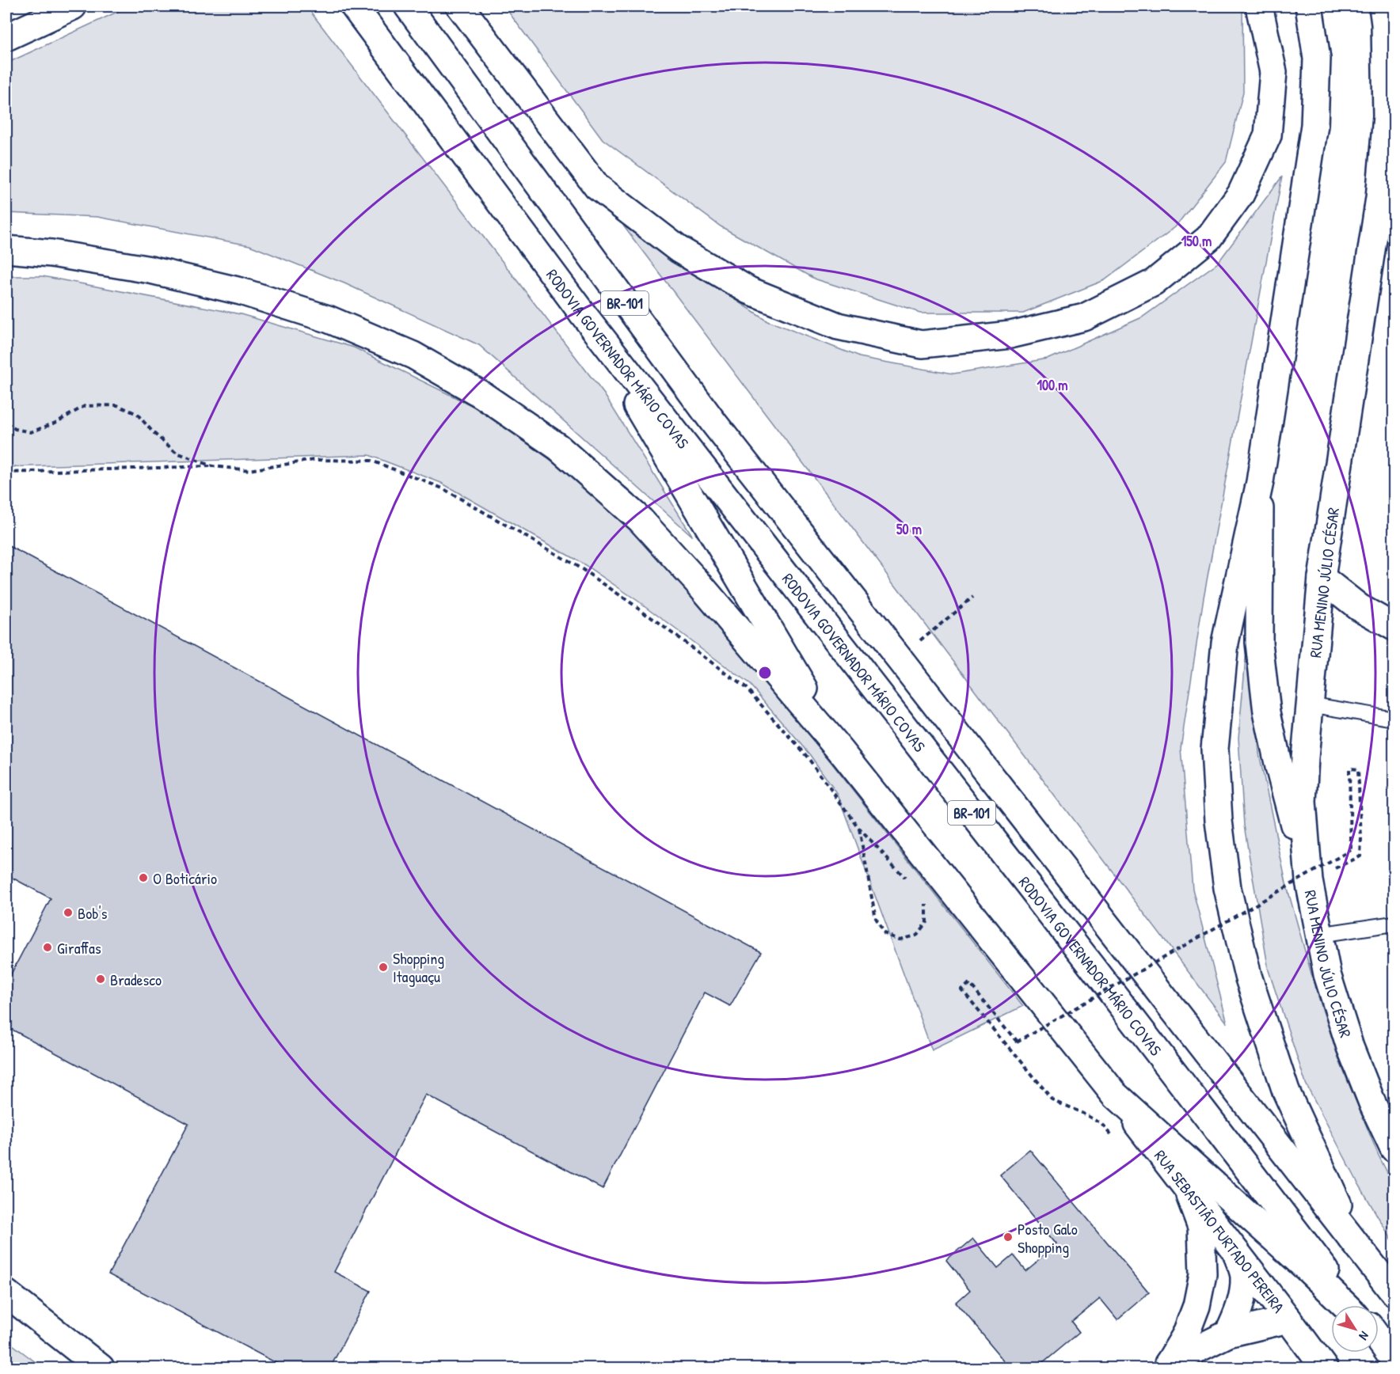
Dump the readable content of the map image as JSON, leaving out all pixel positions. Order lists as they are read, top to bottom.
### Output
{
  "streets": {
    "main road": [
      "BR-101",
      "RODOVIA GOVERNADOR MÁRIO COVAS",
      "RUA MENINO JÚLIO CÉSAR",
      "RUA SEBASTIÃO FURTADO PEREIRA"
    ]
  },
  "places": [
    "O Boticário",
    "Bob's",
    "Giraffas",
    "Shopping Itaguaçu",
    "Bradesco",
    "Posto Galo Shopping"
  ],
  "north": "bottom right",
  "rings": ["150 m", "100 m", "50 m"]
}
